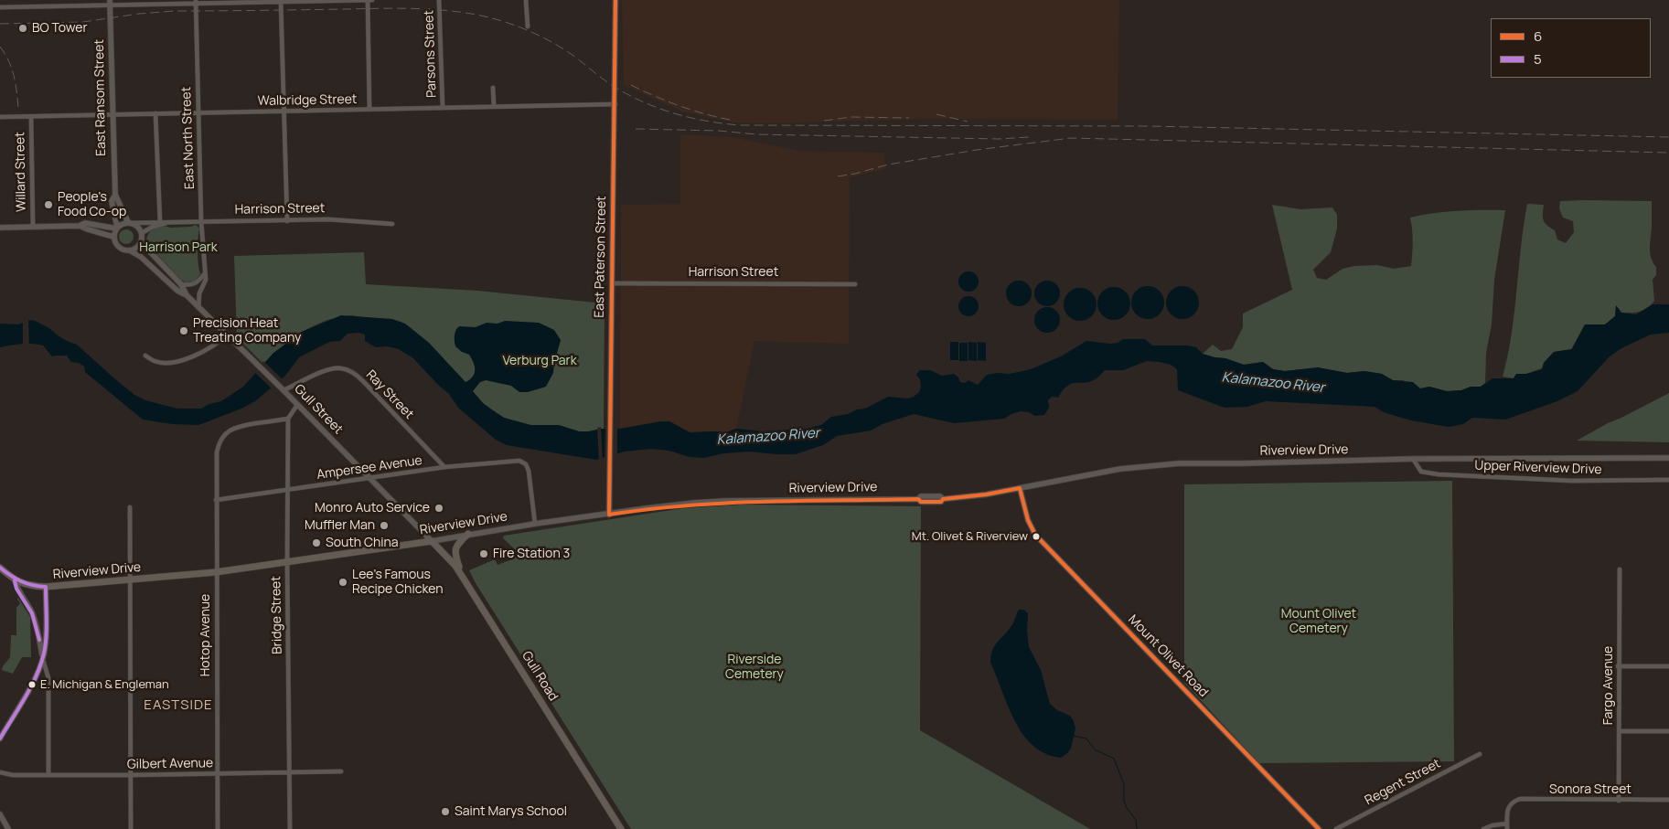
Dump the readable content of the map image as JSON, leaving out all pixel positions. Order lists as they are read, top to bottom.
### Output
{
  "streets": {
    "main road": ["Riverview Drive", "Gull Road"],
    "street": [
      "Parsons Street",
      "East Ransom Street",
      "Walbridge Street",
      "East North Street",
      "Willard Street",
      "Harrison Street",
      "East Paterson Street",
      "Ray Street",
      "Gull Street",
      "Ampersee Avenue",
      "Upper Riverview Drive",
      "Bridge Street",
      "Hotop Avenue",
      "Mount Olivet Road",
      "Fargo Avenue",
      "Gilbert Avenue",
      "Regent Street",
      "Sonora Street"
    ]
  },
  "crossings": [
    ["Parsons Street", "Walbridge Street"],
    ["East Ransom Street", "Walbridge Street"],
    ["East Ransom Street", "Harrison Street"],
    ["East Ransom Street", "Gull Street"],
    ["Walbridge Street", "East North Street"],
    ["Walbridge Street", "Willard Street"],
    ["Walbridge Street", "East Paterson Street"],
    ["East North Street", "Harrison Street"],
    ["East North Street", "Gull Street"],
    ["Harrison Street", "East Paterson Street"],
    ["Harrison Street", "Gull Street"],
    ["East Paterson Street", "Riverview Drive"],
    ["Ray Street", "Gull Street"],
    ["Ray Street", "Ampersee Avenue"],
    ["Gull Street", "Riverview Drive"],
    ["Gull Street", "Ampersee Avenue"],
    ["Gull Street", "Gull Road"],
    ["Riverview Drive", "Ampersee Avenue"],
    ["Riverview Drive", "Upper Riverview Drive"],
    ["Riverview Drive", "Bridge Street"],
    ["Riverview Drive", "Hotop Avenue"],
    ["Riverview Drive", "Mount Olivet Road"],
    ["Riverview Drive", "Gull Road"],
    ["Ampersee Avenue", "Bridge Street"],
    ["Ampersee Avenue", "Hotop Avenue"],
    ["Bridge Street", "Hotop Avenue"],
    ["Bridge Street", "Gilbert Avenue"],
    ["Hotop Avenue", "Gilbert Avenue"],
    ["Fargo Avenue", "Sonora Street"]
  ],
  "districts": ["EASTSIDE"],
  "water": ["Kalamazoo River"],
  "parks": [
    "Harrison Park",
    "Verburg Park",
    "Mount Olivet Cemetery",
    "Riverside Cemetery"
  ],
  "places": [
    "BO Tower",
    "People's Food Co-op",
    "Precision Heat Treating Company",
    "Monro Auto Service",
    "Muffler Man",
    "Mt. Olivet & Riverview",
    "South China",
    "Fire Station 3",
    "Lee's Famous Recipe Chicken",
    "E. Michigan & Engleman",
    "Saint Marys School"
  ],
  "lines": ["transit line 6", "transit line 5"],
  "legend": ["6", "5"]
}
